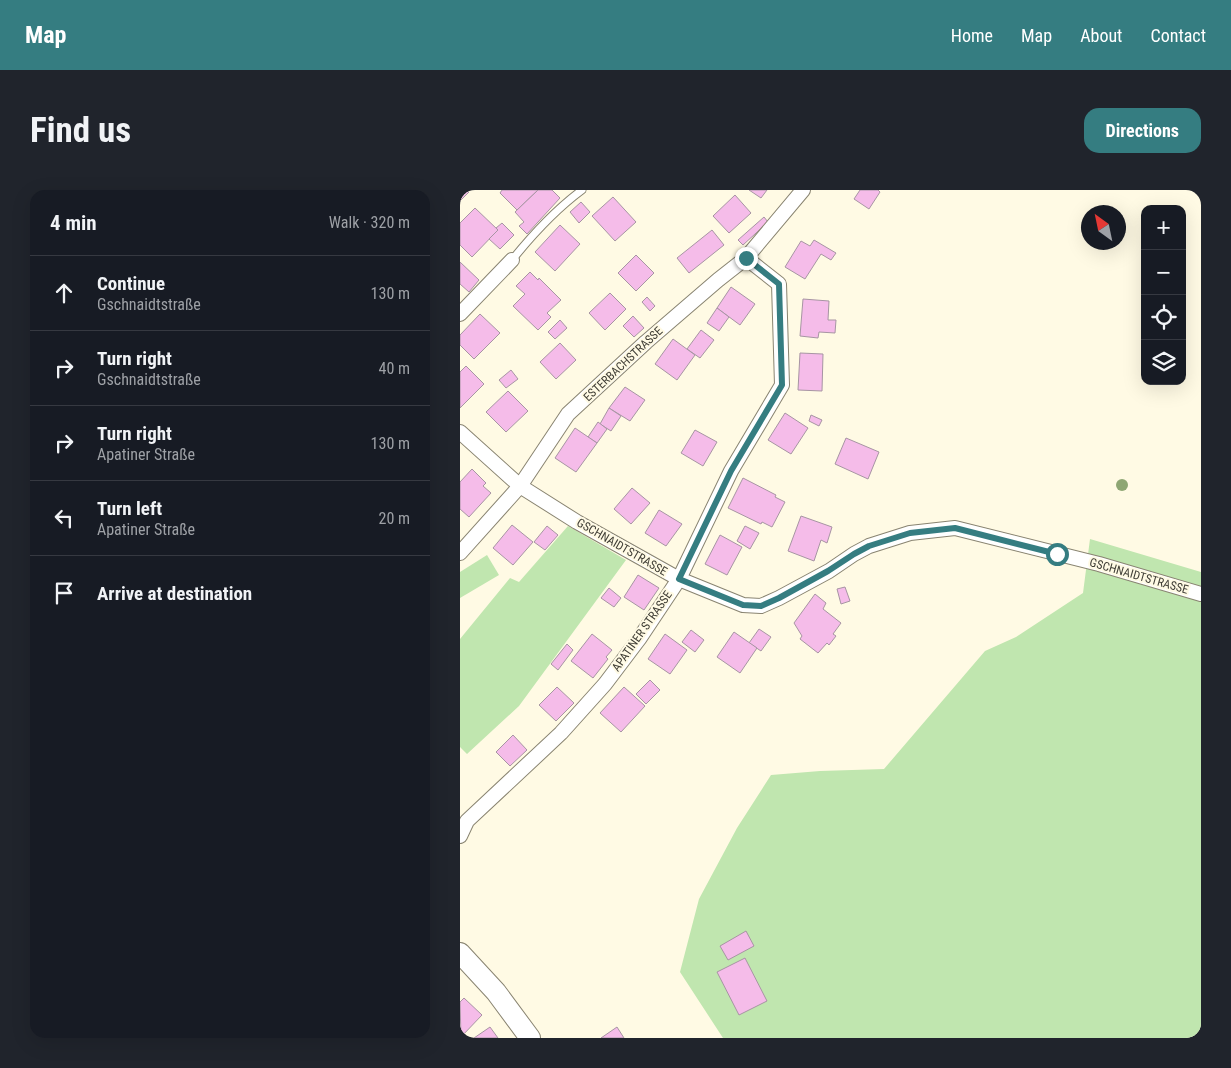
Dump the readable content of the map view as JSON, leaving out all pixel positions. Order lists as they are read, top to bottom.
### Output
{
  "streets": {
    "street": ["ESTERBACHSTRASSE", "GSCHNAIDTSTRASSE", "APATINER STRASSE"]
  },
  "crossings": [
    ["ESTERBACHSTRASSE", "GSCHNAIDTSTRASSE"],
    ["ESTERBACHSTRASSE", "APATINER STRASSE"],
    ["GSCHNAIDTSTRASSE", "APATINER STRASSE"]
  ],
  "north": "top left",
  "page": {
    "header": "Map",
    "nav": [
      "Home",
      "Map",
      "About",
      "Contact"
    ],
    "buttons": "Directions",
    "title": "Find us",
    "heading": ["4 min", "Walk · 320 m"],
    "map_buttons": ["+", "−"],
    "list": [
      ["Continue", "Gschnaidtstraße", "130 m"],
      ["Turn right", "Gschnaidtstraße", "40 m"],
      ["Turn right", "Apatiner Straße", "130 m"],
      ["Turn left", "Apatiner Straße", "20 m"],
      "Arrive at destination"
    ]
  }
}
